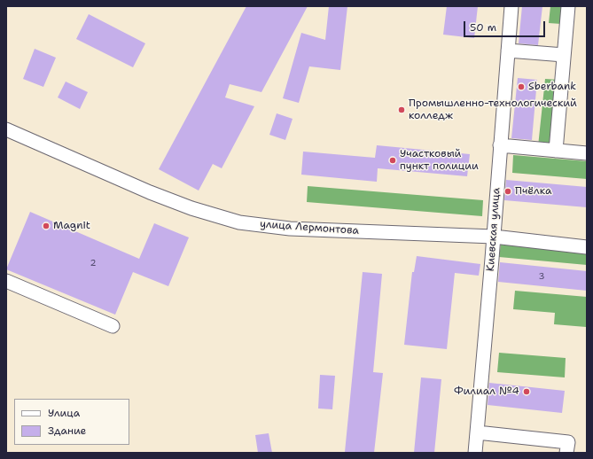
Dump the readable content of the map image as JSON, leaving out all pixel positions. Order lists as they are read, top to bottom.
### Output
{
  "streets": {
    "street": ["улица Лермонтова", "Киевская улица"]
  },
  "crossings": [
    ["улица Лермонтова", "Киевская улица"]
  ],
  "places": [
    "Sberbank",
    "Промышленно-технологический колледж",
    "Участковый пункт полиции",
    "Пчёлка",
    "Magnit",
    "Филиал №4"
  ],
  "house_numbers": ["2", "3"],
  "legend": ["Улица", "Здание"],
  "scale_bar": "50 m"
}
